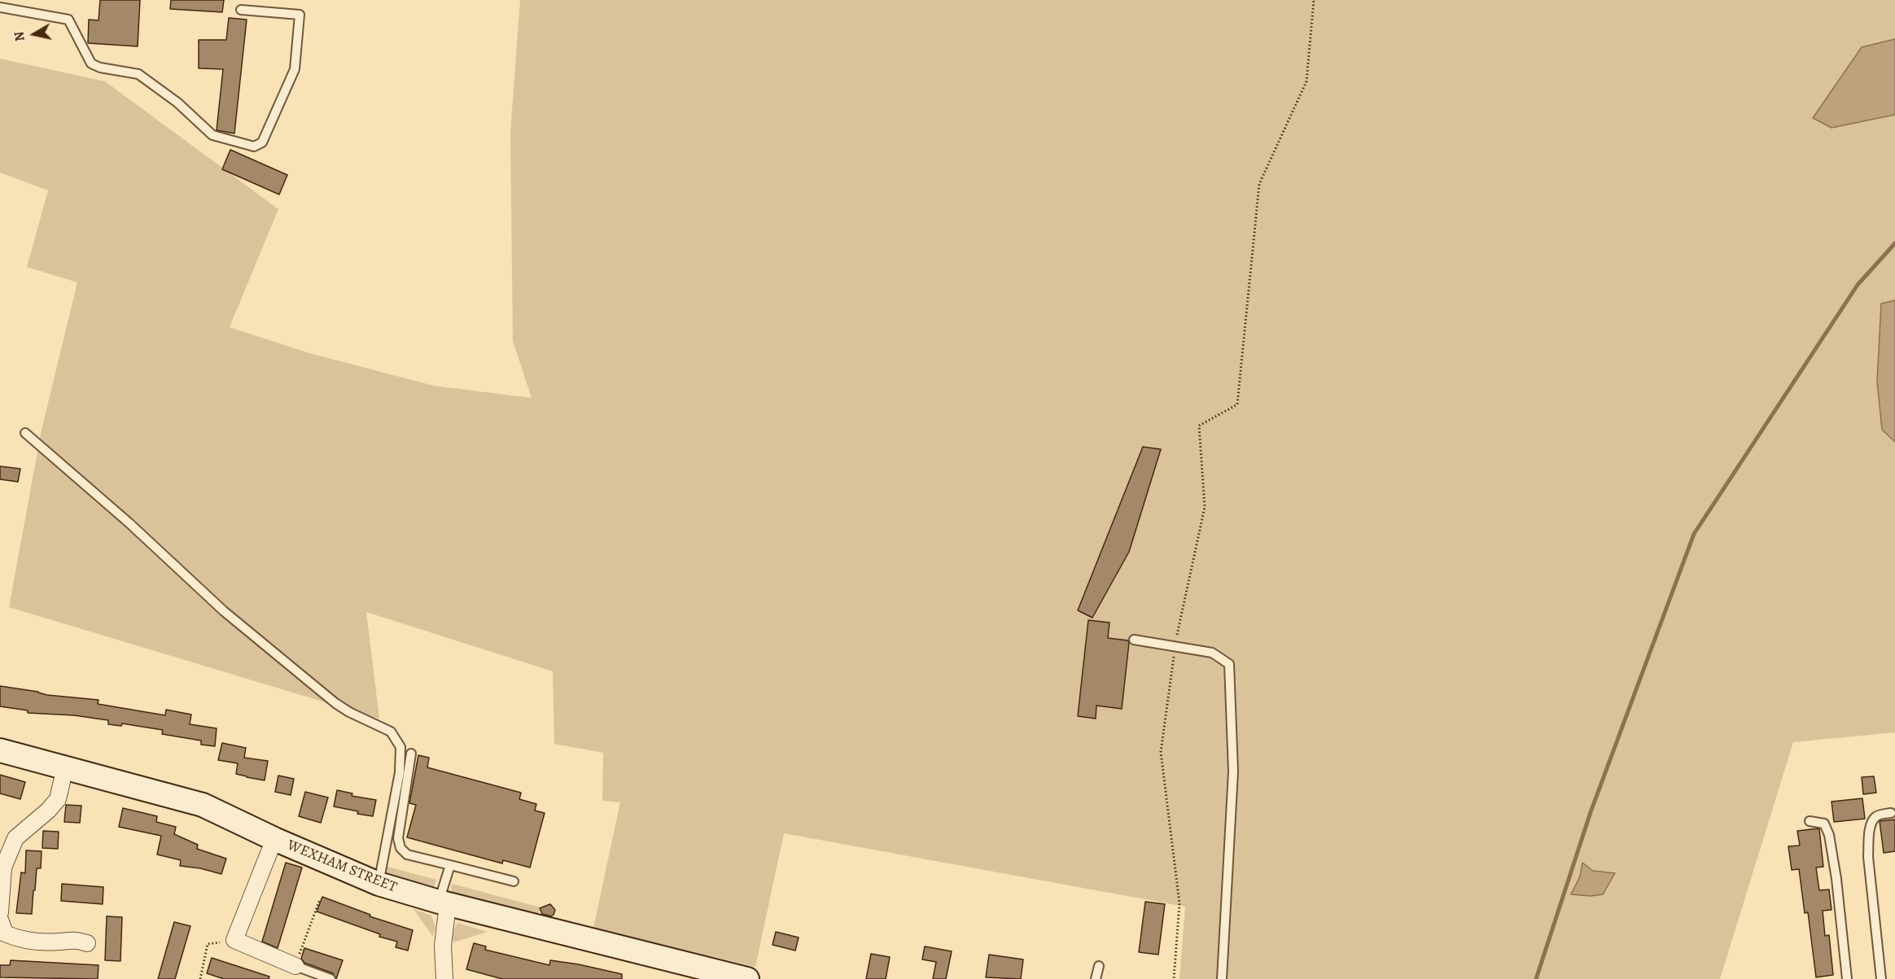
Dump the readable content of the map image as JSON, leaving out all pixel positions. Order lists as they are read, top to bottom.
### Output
{
  "streets": {
    "street": ["WEXHAM STREET"]
  },
  "north": "left"
}
